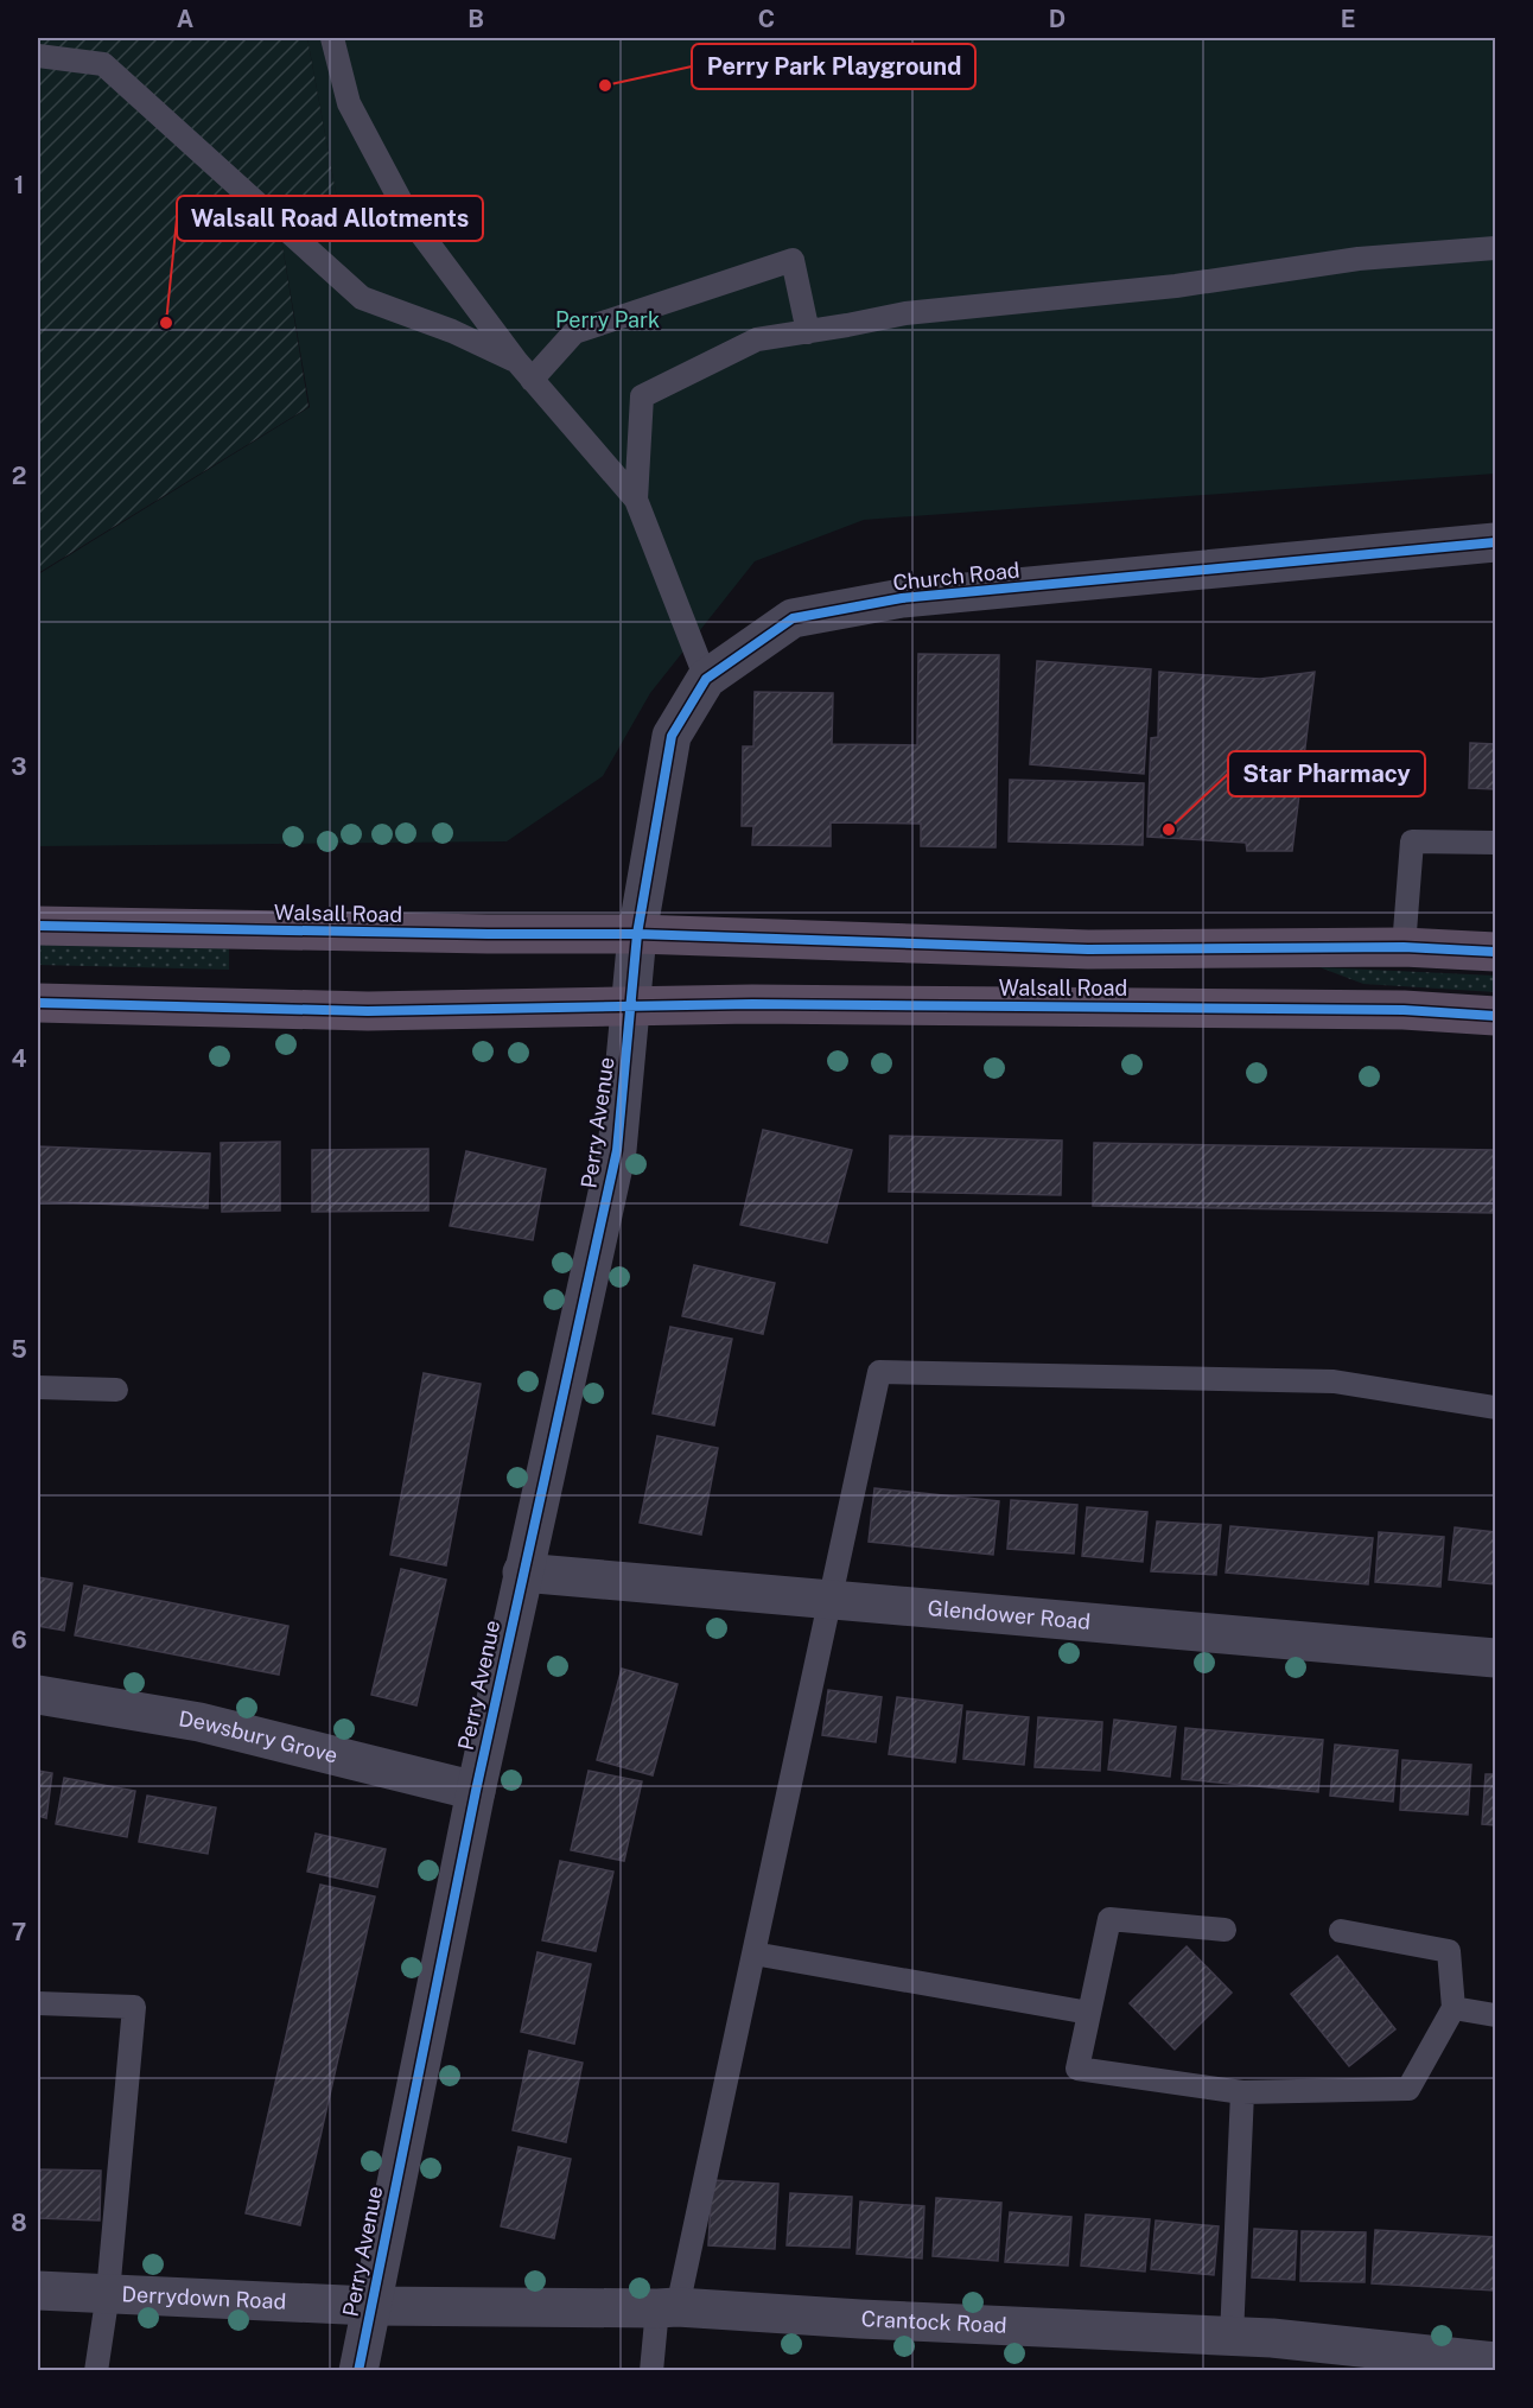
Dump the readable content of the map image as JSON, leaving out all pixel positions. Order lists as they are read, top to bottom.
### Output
{
  "streets": {
    "highway": ["Walsall Road"],
    "street": [
      "Church Road",
      "Perry Avenue",
      "Glendower Road",
      "Dewsbury Grove",
      "Derrydown Road",
      "Crantock Road"
    ]
  },
  "crossings": [
    ["Church Road", "Walsall Road"],
    ["Walsall Road", "Perry Avenue"],
    ["Perry Avenue", "Glendower Road"],
    ["Perry Avenue", "Dewsbury Grove"],
    ["Perry Avenue", "Derrydown Road"],
    ["Perry Avenue", "Crantock Road"],
    ["Derrydown Road", "Crantock Road"]
  ],
  "parks": ["Perry Park"],
  "places": ["Perry Park Playground", "Walsall Road Allotments", "Star Pharmacy"],
  "grid": {
    "columns": [
      "A",
      "B",
      "C",
      "D",
      "E"
    ],
    "rows": [
      "1",
      "2",
      "3",
      "4",
      "5",
      "6",
      "7",
      "8"
    ]
  }
}
